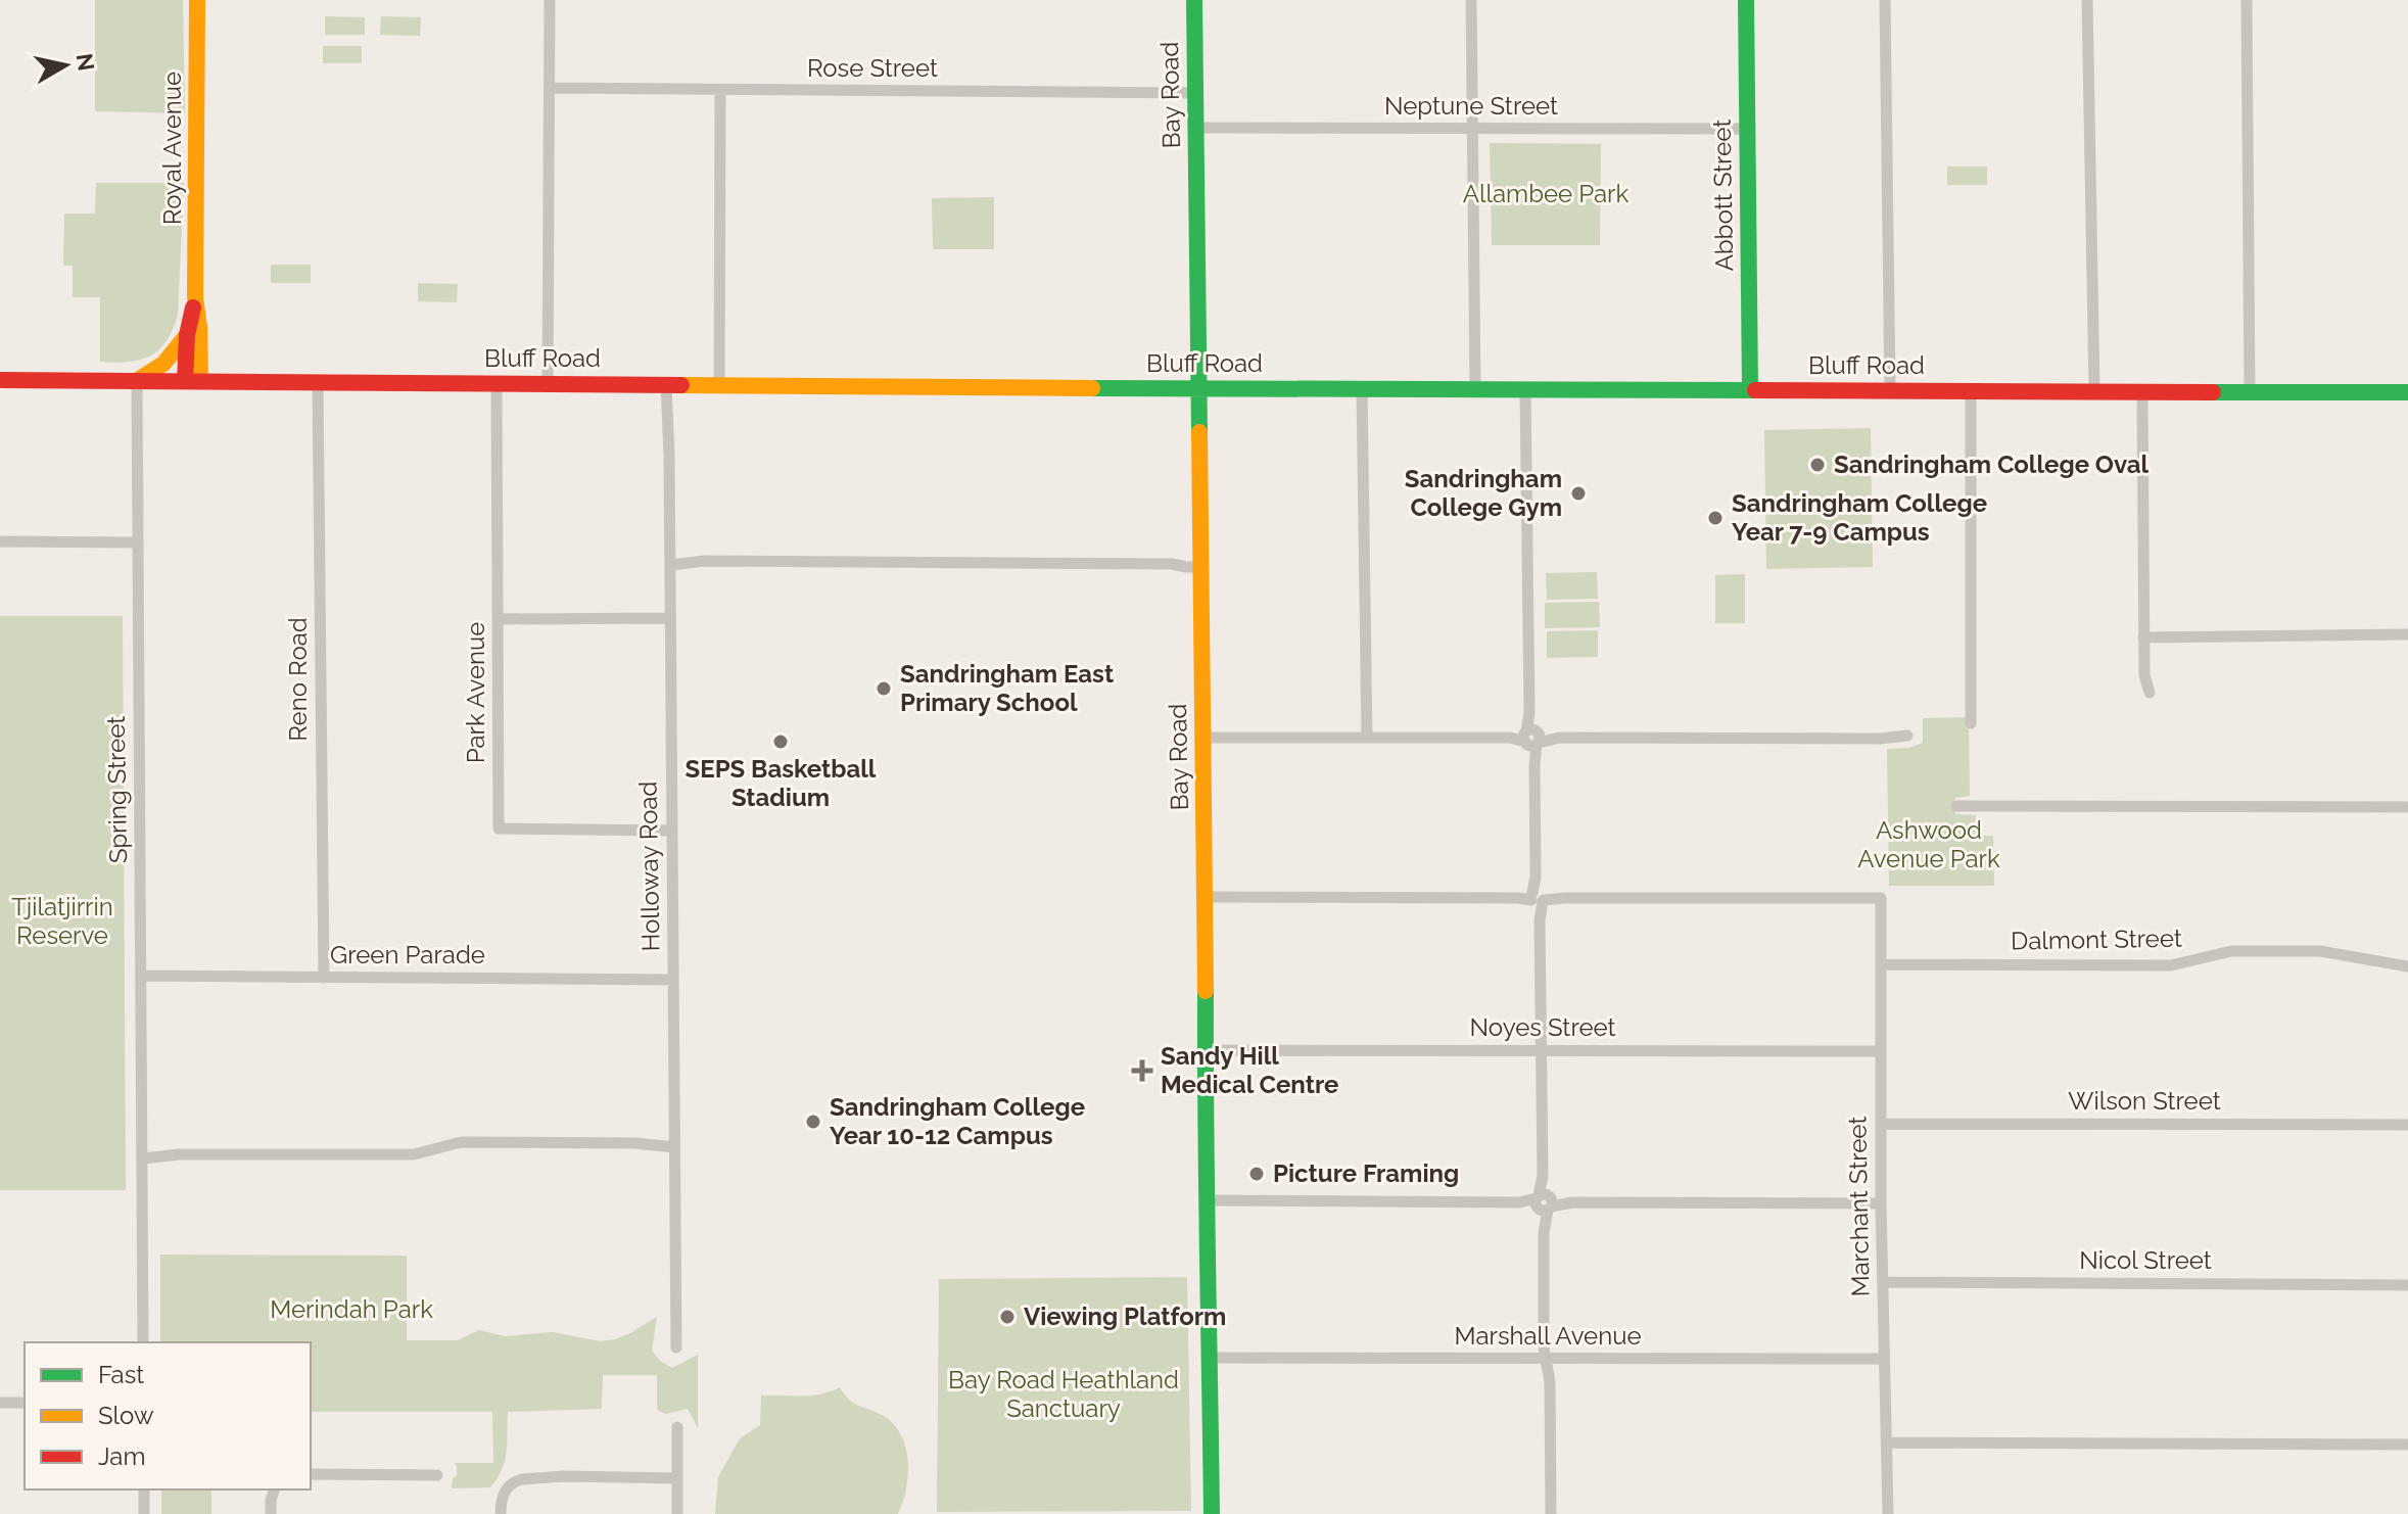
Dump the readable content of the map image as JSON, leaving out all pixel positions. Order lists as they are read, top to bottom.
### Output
{
  "streets": {
    "main road": [
      "Bay Road",
      "Royal Avenue",
      "Abbott Street",
      "Bluff Road"
    ],
    "street": [
      "Rose Street",
      "Neptune Street",
      "Reno Road",
      "Park Avenue",
      "Spring Street",
      "Holloway Road",
      "Dalmont Street",
      "Green Parade",
      "Noyes Street",
      "Wilson Street",
      "Marchant Street",
      "Nicol Street",
      "Marshall Avenue"
    ]
  },
  "crossings": [
    ["Rose Street", "Bay Road"],
    ["Bay Road", "Neptune Street"],
    ["Bay Road", "Bluff Road"],
    ["Bay Road", "Noyes Street"],
    ["Bay Road", "Marshall Avenue"],
    ["Neptune Street", "Abbott Street"],
    ["Royal Avenue", "Bluff Road"],
    ["Abbott Street", "Bluff Road"],
    ["Bluff Road", "Reno Road"],
    ["Bluff Road", "Park Avenue"],
    ["Bluff Road", "Spring Street"],
    ["Bluff Road", "Holloway Road"],
    ["Reno Road", "Green Parade"],
    ["Park Avenue", "Holloway Road"],
    ["Spring Street", "Green Parade"],
    ["Holloway Road", "Green Parade"],
    ["Dalmont Street", "Marchant Street"],
    ["Noyes Street", "Marchant Street"],
    ["Wilson Street", "Marchant Street"],
    ["Marchant Street", "Nicol Street"],
    ["Marchant Street", "Marshall Avenue"]
  ],
  "parks": [
    "Allambee Park",
    "Ashwood Avenue Park",
    "Tjilatjirrin Reserve",
    "Merindah Park",
    "Bay Road Heathland Sanctuary"
  ],
  "places": {
    "other": [
      "Sandringham College Oval",
      "Sandringham College Gym",
      "Sandringham College Year 7-9 Campus",
      "Sandringham East Primary School",
      "SEPS Basketball Stadium",
      "Sandringham College Year 10-12 Campus",
      "Picture Framing",
      "Viewing Platform"
    ],
    "health": ["Sandy Hill Medical Centre"]
  },
  "legend": ["Fast", "Slow", "Jam"],
  "north": "right"
}
